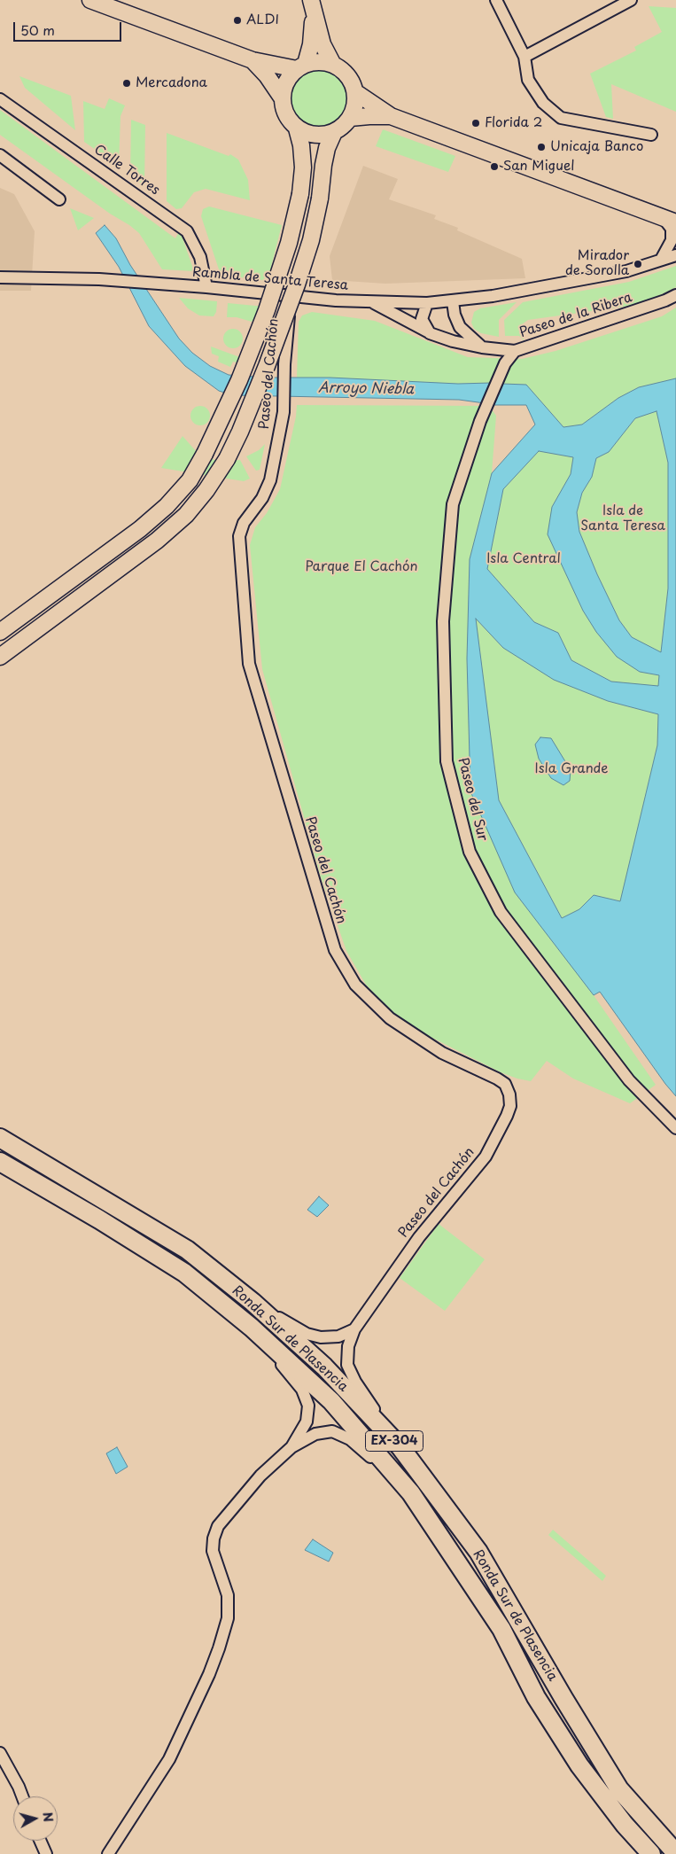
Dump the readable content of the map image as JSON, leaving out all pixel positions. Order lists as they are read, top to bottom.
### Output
{
  "streets": {
    "main road": ["Ronda Sur de Plasencia", "EX-304"],
    "street": [
      "Calle Torres",
      "Rambla de Santa Teresa",
      "Paseo de la Ribera",
      "Paseo del Cachón",
      "Paseo del Sur"
    ]
  },
  "crossings": [
    ["Calle Torres", "Rambla de Santa Teresa"],
    ["Rambla de Santa Teresa", "Paseo de la Ribera"],
    ["Rambla de Santa Teresa", "Paseo del Cachón"],
    ["Paseo de la Ribera", "Paseo del Sur"],
    ["Paseo del Cachón", "Ronda Sur de Plasencia"]
  ],
  "water": ["Arroyo Niebla"],
  "parks": [
    "Isla de Santa Teresa",
    "Isla Central",
    "Parque El Cachón",
    "Isla Grande"
  ],
  "places": [
    "ALDI",
    "Mercadona",
    "Florida 2",
    "Unicaja Banco",
    "San Miguel",
    "Mirador de Sorolla"
  ],
  "scale_bar": "50 m",
  "north": "right"
}
